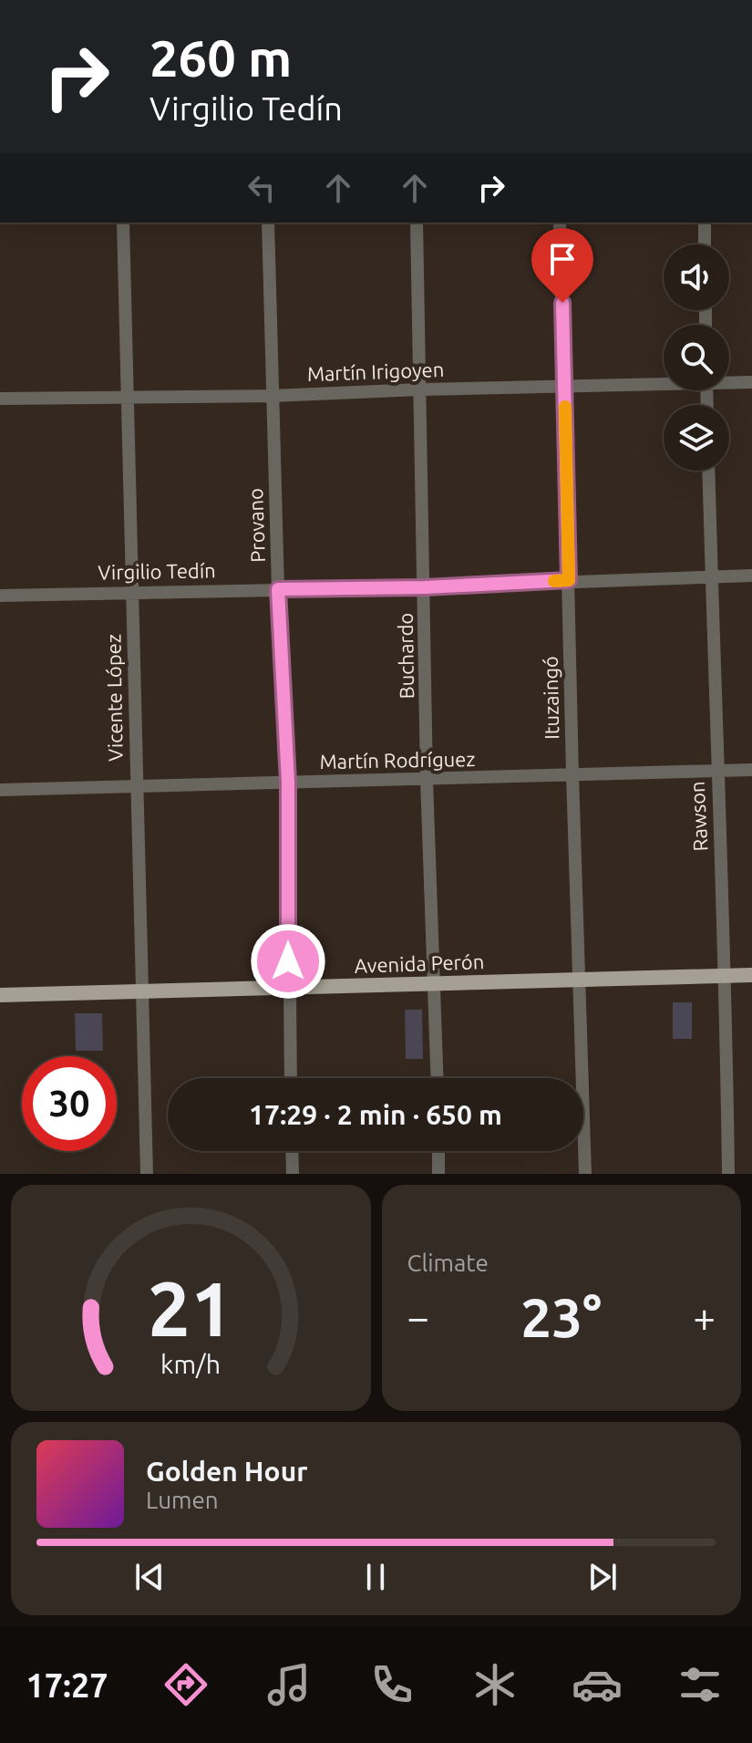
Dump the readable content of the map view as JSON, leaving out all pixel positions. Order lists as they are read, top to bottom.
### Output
{
  "streets": {
    "main road": ["Avenida Perón"],
    "street": [
      "Martín Irigoyen",
      "Provano",
      "Virgilio Tedín",
      "Buchardo",
      "Vicente López",
      "Ituzaingó",
      "Martín Rodríguez",
      "Rawson"
    ]
  },
  "crossings": [
    ["Martín Irigoyen", "Provano"],
    ["Martín Irigoyen", "Buchardo"],
    ["Martín Irigoyen", "Vicente López"],
    ["Martín Irigoyen", "Ituzaingó"],
    ["Provano", "Virgilio Tedín"],
    ["Provano", "Martín Rodríguez"],
    ["Provano", "Avenida Perón"],
    ["Virgilio Tedín", "Buchardo"],
    ["Virgilio Tedín", "Vicente López"],
    ["Virgilio Tedín", "Ituzaingó"],
    ["Virgilio Tedín", "Rawson"],
    ["Buchardo", "Martín Rodríguez"],
    ["Buchardo", "Avenida Perón"],
    ["Vicente López", "Martín Rodríguez"],
    ["Vicente López", "Avenida Perón"],
    ["Ituzaingó", "Martín Rodríguez"],
    ["Ituzaingó", "Avenida Perón"],
    ["Martín Rodríguez", "Rawson"],
    ["Rawson", "Avenida Perón"]
  ],
  "page": {
    "turn": ["260 m", "Virgilio Tedín"],
    "limit": "30",
    "trip": "17:29 · 2 min · 650 m",
    "tile": "Climate",
    "heat": ["−", "23°", "+"],
    "song": ["Golden Hour", "Lumen"],
    "tabs": "17:27",
    "gauge": ["21", "km/h"]
  }
}
